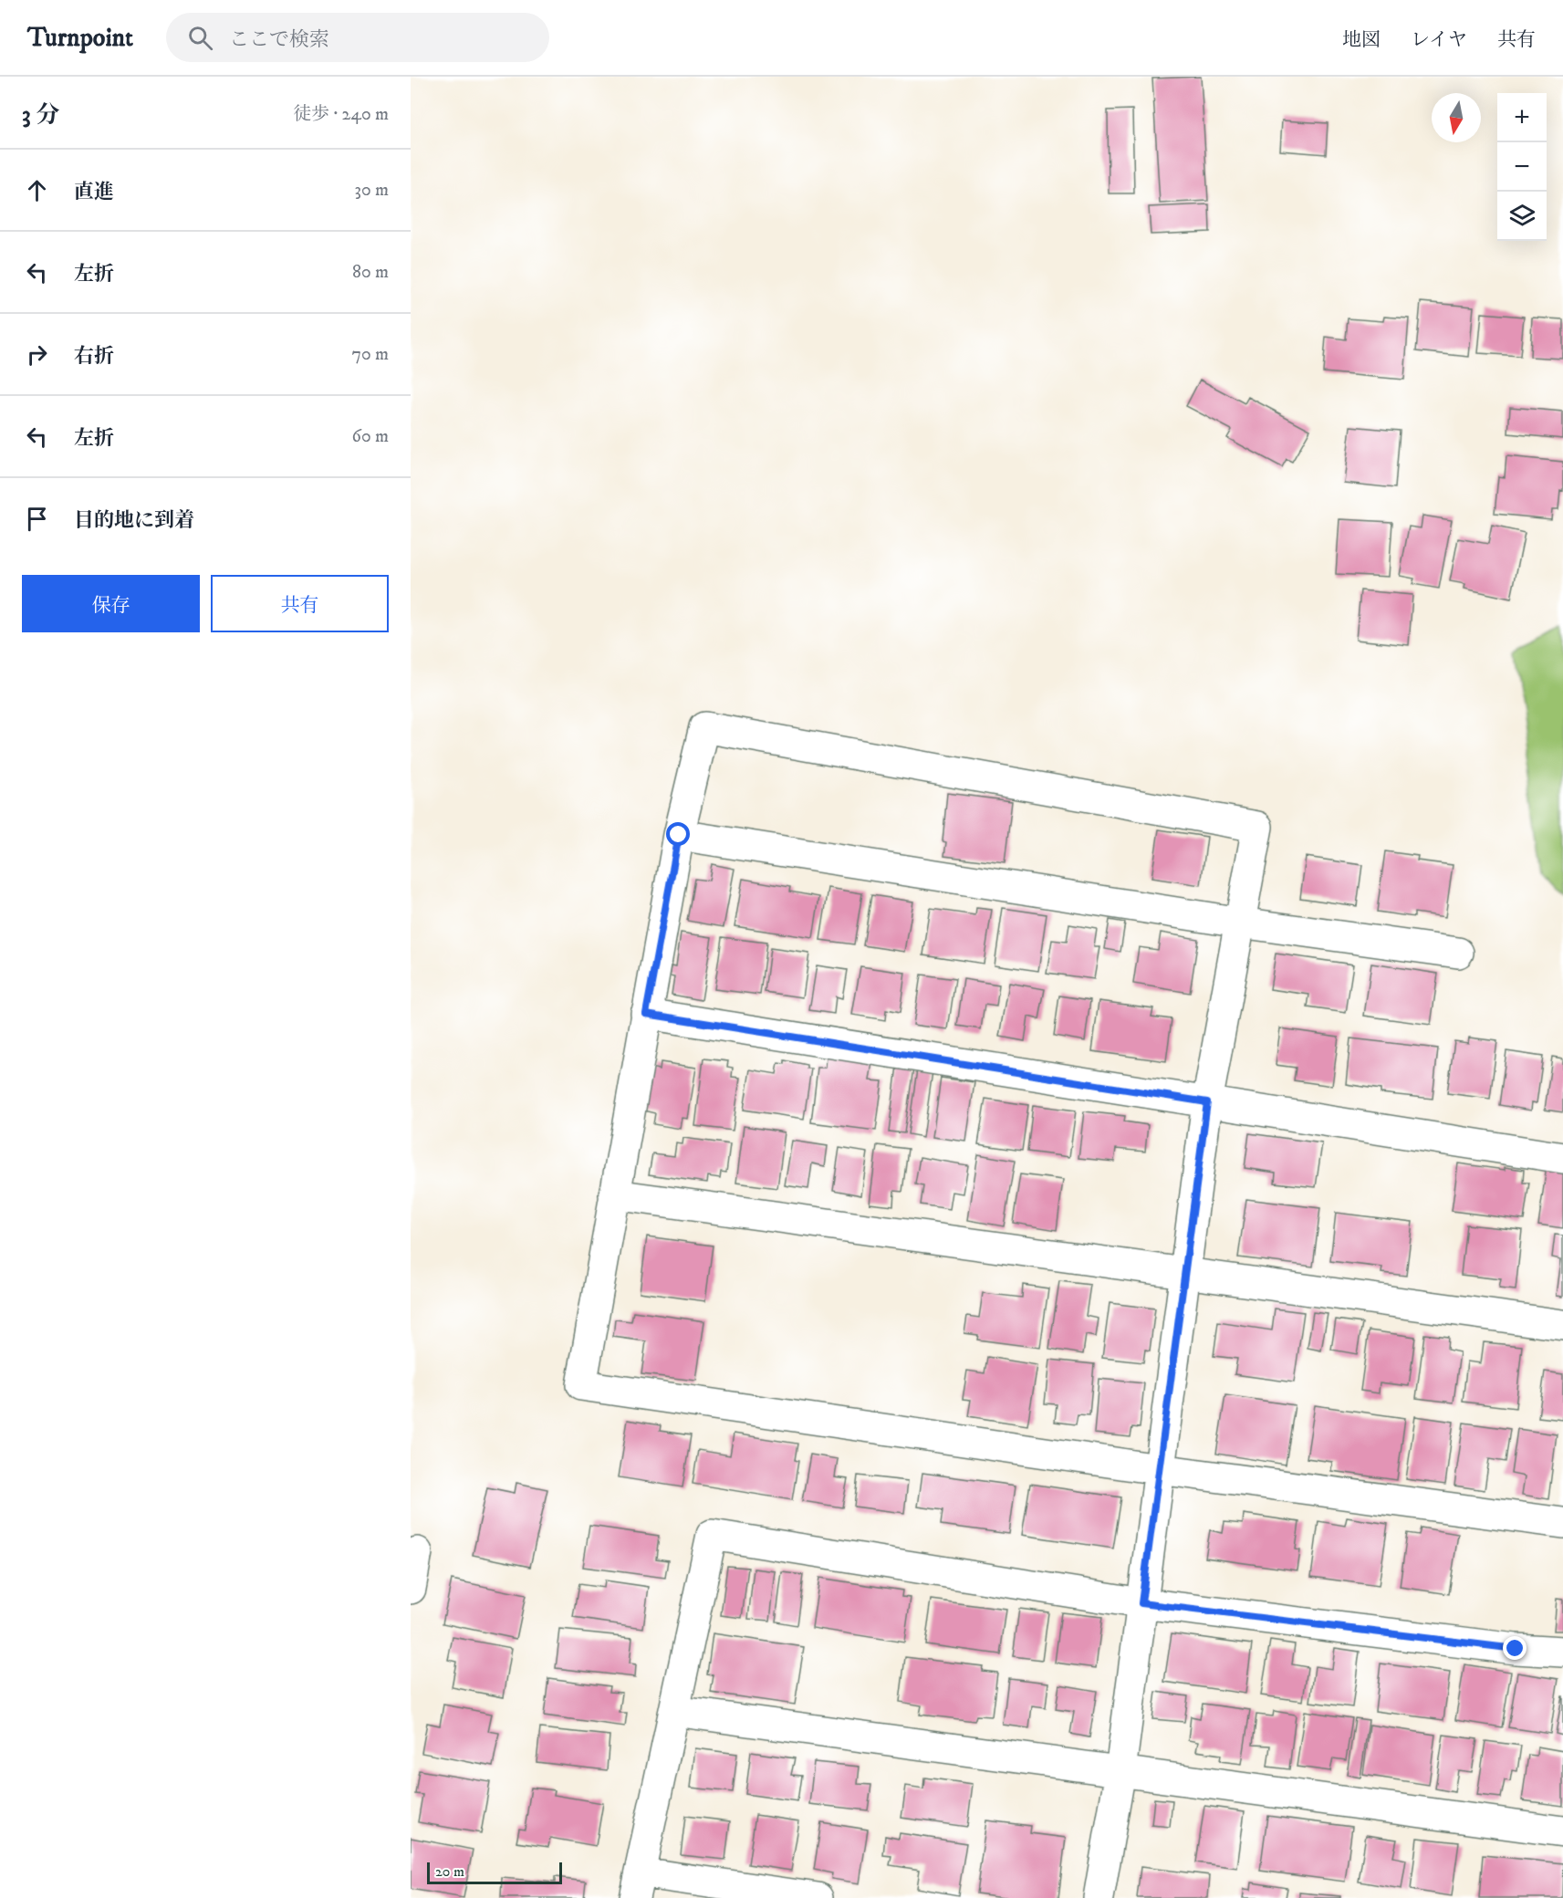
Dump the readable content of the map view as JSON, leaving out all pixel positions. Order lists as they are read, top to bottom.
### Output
{
  "scale_bar": "20 m",
  "north": "bottom",
  "page": {
    "header": "Turnpoint",
    "search": "ここで検索",
    "nav": ["地図", "レイヤ", "共有"],
    "heading": ["3 分", "徒歩 · 240 m"],
    "map_buttons": ["+", "−"],
    "list": [
      ["直進", "30 m"],
      ["左折", "80 m"],
      ["右折", "70 m"],
      ["左折", "60 m"],
      "目的地に到着"
    ],
    "buttons": ["保存", "共有"],
    "scale": "20 m"
  }
}
